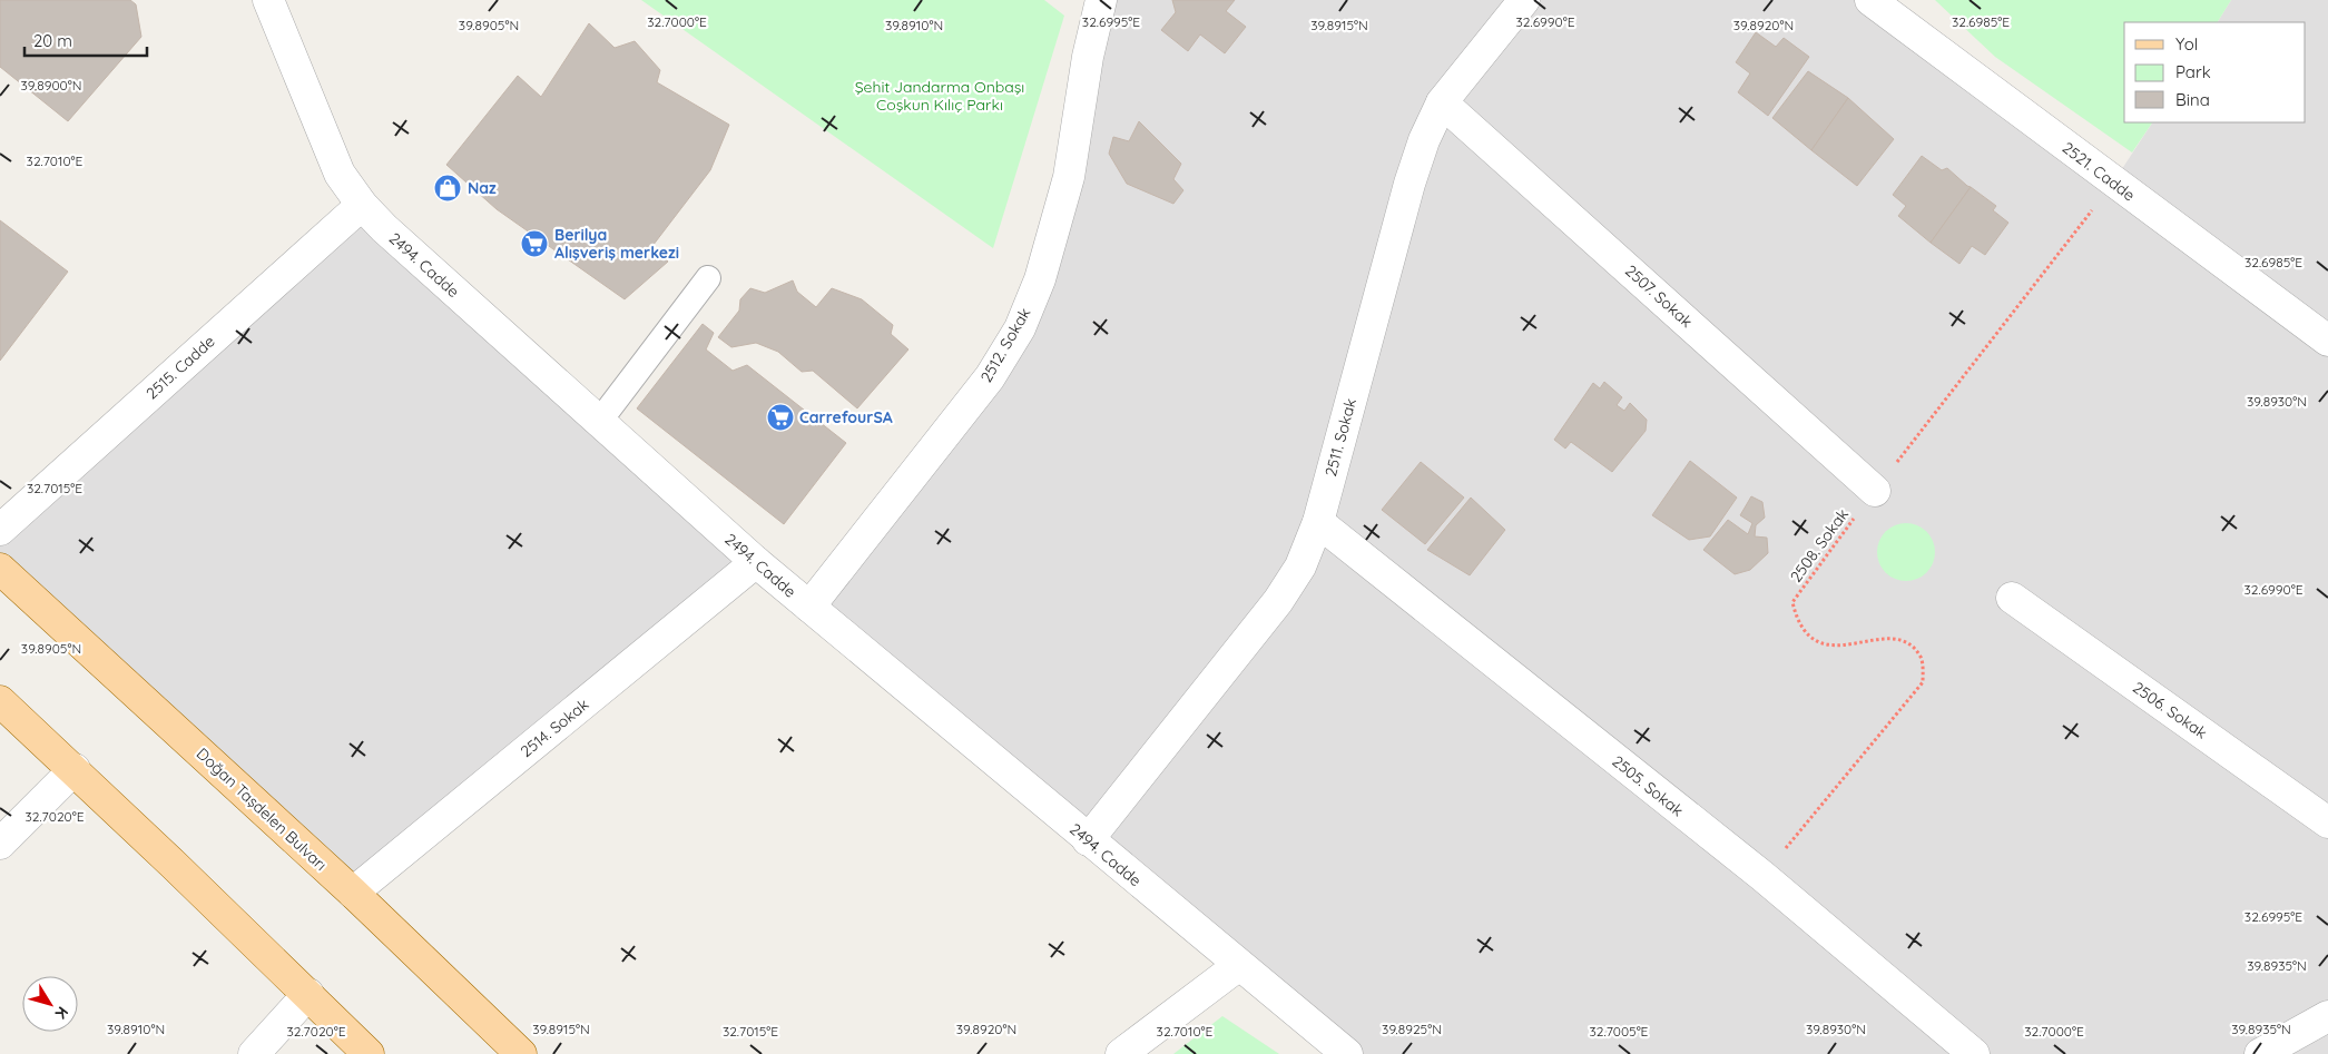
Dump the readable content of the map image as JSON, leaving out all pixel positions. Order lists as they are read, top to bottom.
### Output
{
  "streets": {
    "main road": ["Doğan Taşdelen Bulvarı"],
    "street": [
      "2521. Cadde",
      "2494. Cadde",
      "2507. Sokak",
      "2512. Sokak",
      "2515. Cadde",
      "2511. Sokak",
      "2506. Sokak",
      "2514. Sokak",
      "2505. Sokak"
    ],
    "path": ["2508. Sokak"]
  },
  "crossings": [
    ["2521. Cadde", "2508. Sokak"],
    ["2494. Cadde", "2512. Sokak"],
    ["2494. Cadde", "2515. Cadde"],
    ["2494. Cadde", "2511. Sokak"],
    ["2494. Cadde", "2514. Sokak"],
    ["2507. Sokak", "2511. Sokak"],
    ["2507. Sokak", "2508. Sokak"],
    ["2511. Sokak", "2505. Sokak"],
    ["2508. Sokak", "2505. Sokak"],
    ["2514. Sokak", "Doğan Taşdelen Bulvarı"]
  ],
  "parks": ["Şehit Jandarma Onbaşı Coşkun Kılıç Parkı"],
  "places": {
    "shop": ["Naz"],
    "supermarket": ["Berilya Alışveriş merkezi", "CarrefourSA"]
  },
  "legend": ["Yol", "Park", "Bina"],
  "scale_bar": "20 m",
  "north": "bottom right",
  "coordinates": [
    "32.7000°E",
    "32.6995°E",
    "32.6990°E",
    "32.6985°E",
    "39.8905°N",
    "39.8910°N",
    "39.8915°N",
    "39.8920°N",
    "39.8900°N",
    "32.7010°E",
    "39.8930°N",
    "32.7015°E",
    "32.7020°E",
    "39.8935°N",
    "39.8925°N",
    "32.7005°E"
  ]
}
